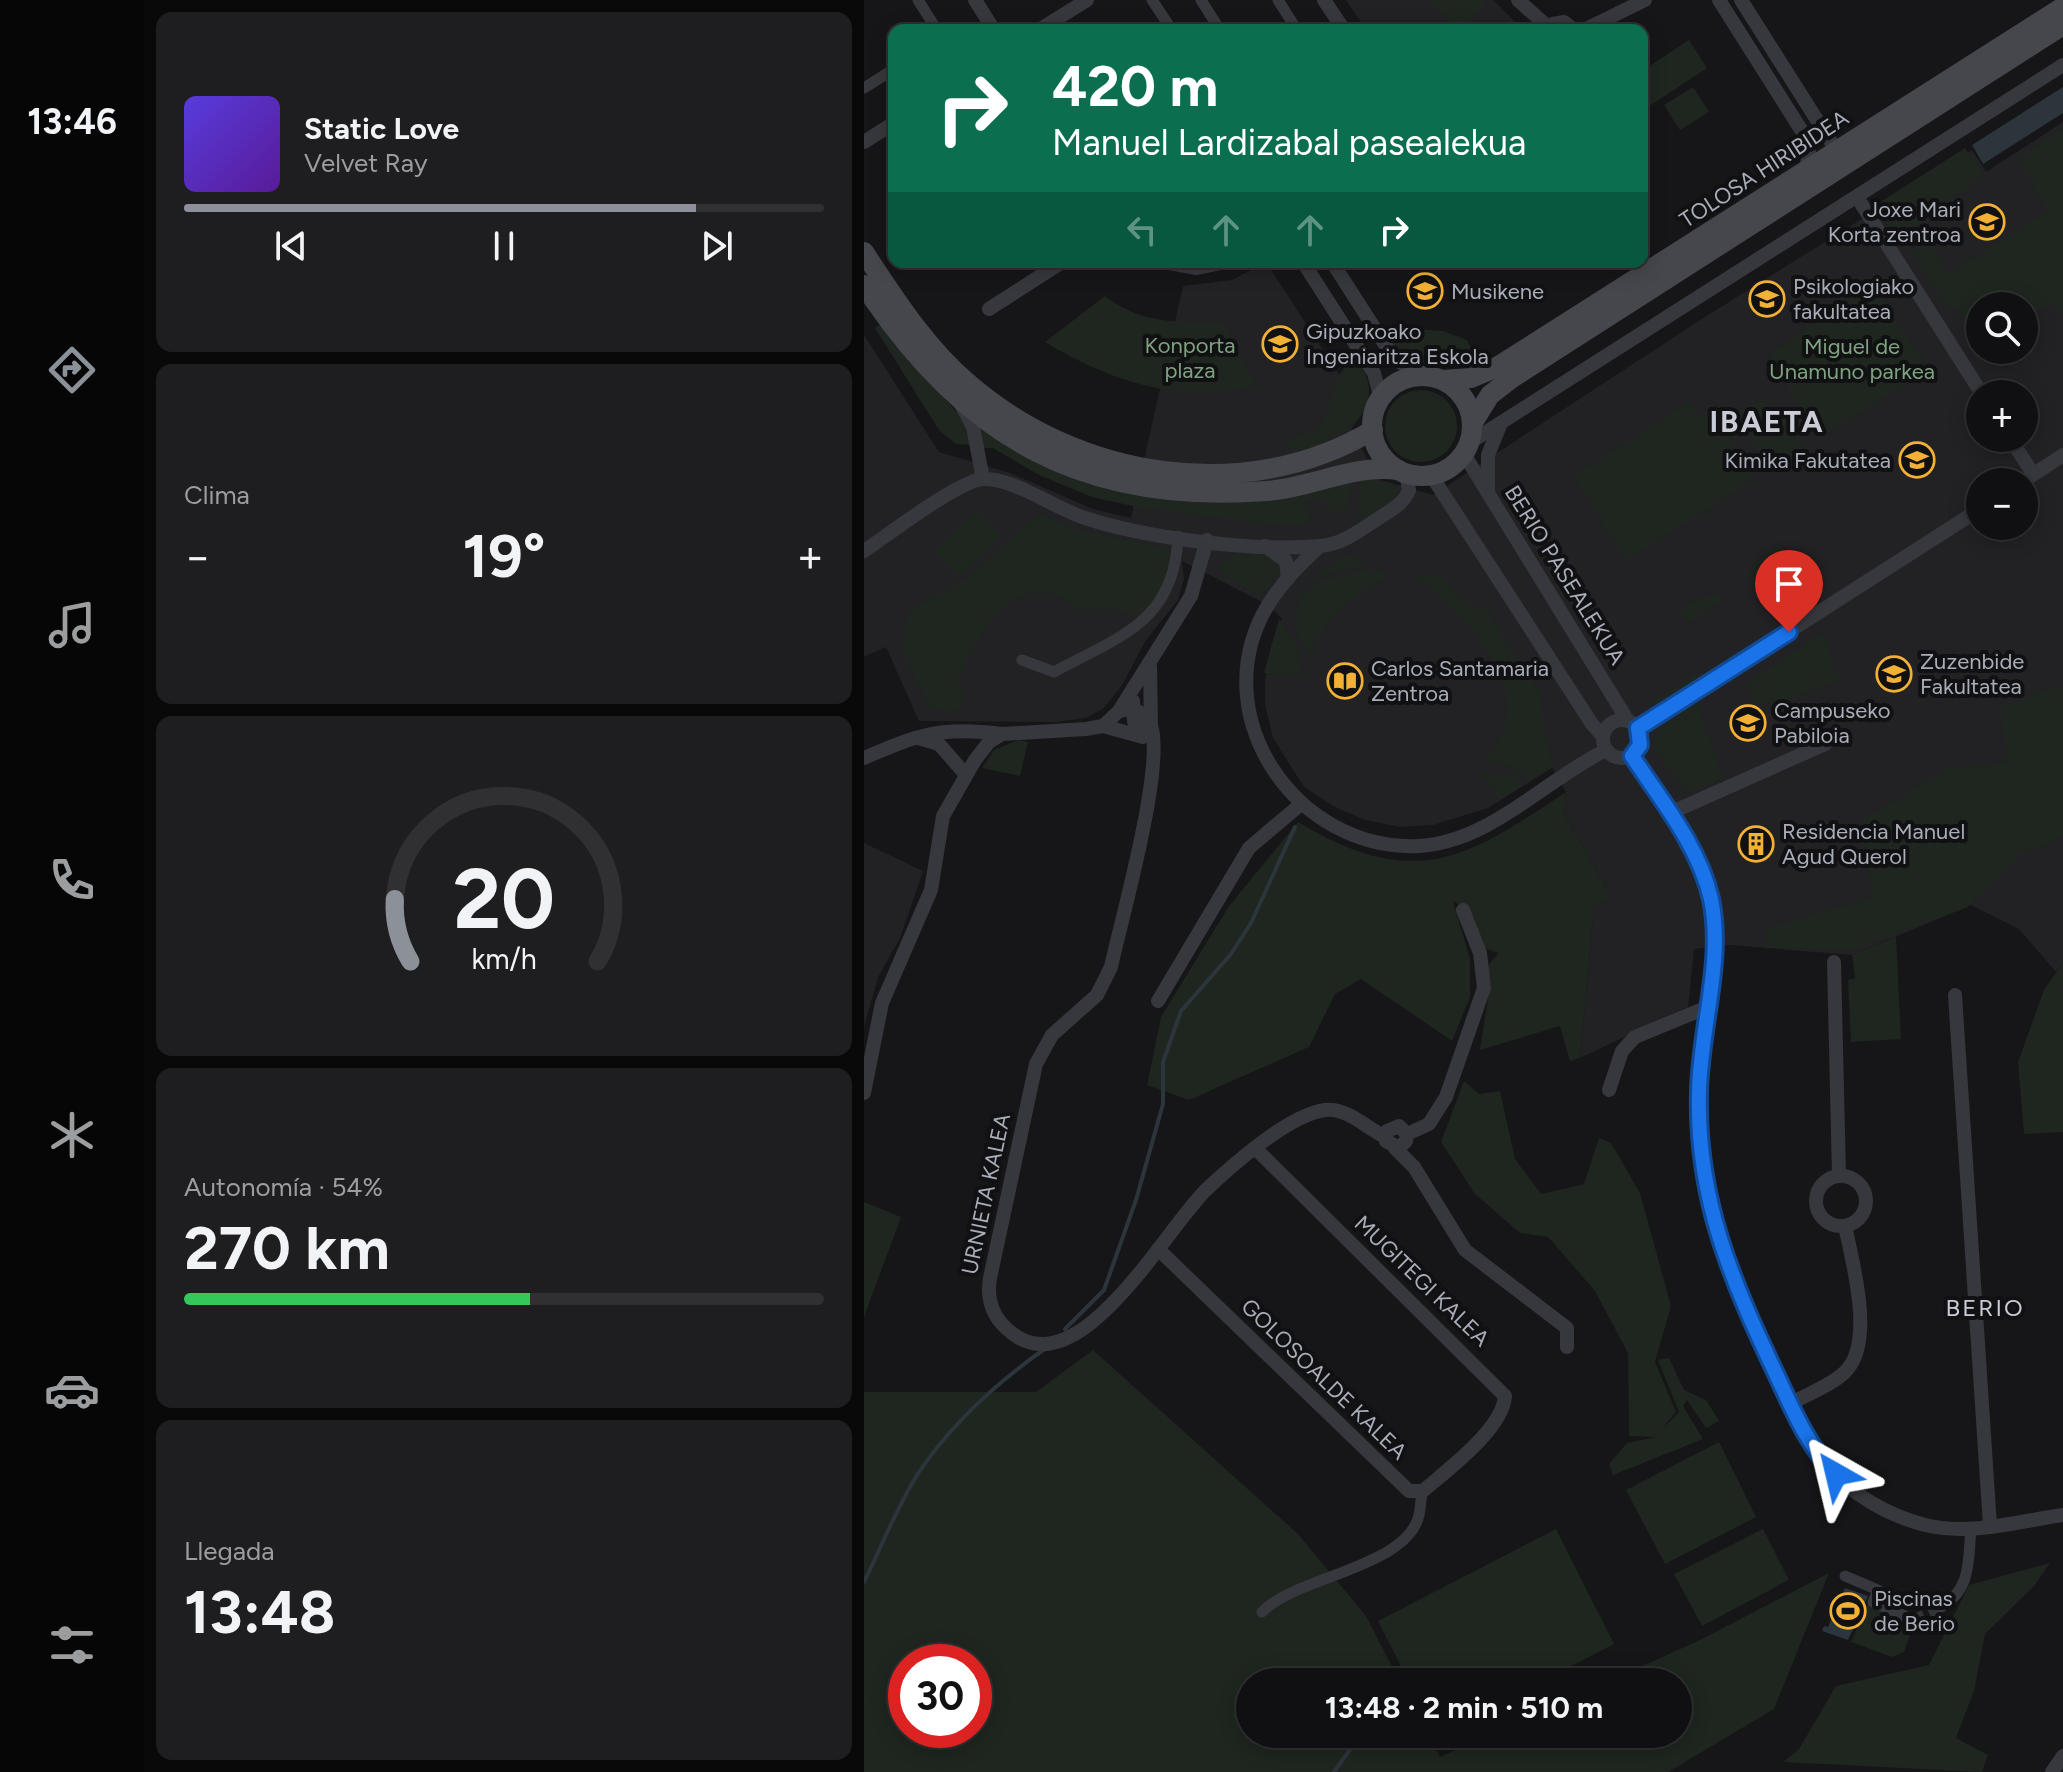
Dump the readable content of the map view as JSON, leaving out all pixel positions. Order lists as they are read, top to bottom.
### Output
{
  "streets": {
    "main road": ["TOLOSA HIRIBIDEA"],
    "street": [
      "BERIO PASEALEKUA",
      "URNIETA KALEA",
      "MUGITEGI KALEA",
      "GOLOSOALDE KALEA"
    ]
  },
  "crossings": [
    ["TOLOSA HIRIBIDEA", "BERIO PASEALEKUA"],
    ["URNIETA KALEA", "MUGITEGI KALEA"],
    ["URNIETA KALEA", "GOLOSOALDE KALEA"],
    ["MUGITEGI KALEA", "GOLOSOALDE KALEA"]
  ],
  "districts": ["IBAETA", "BERIO"],
  "parks": ["Konporta plaza", "Miguel de Unamuno parkea"],
  "places": {
    "school or university": [
      "Joxe Mari Korta zentroa",
      "Musikene",
      "Psikologiako fakultatea",
      "Gipuzkoako Ingeniaritza Eskola",
      "Kimika Fakutatea",
      "Zuzenbide Fakultatea",
      "Campuseko Pabiloia"
    ],
    "library": ["Carlos Santamaria Zentroa"],
    "building": ["Residencia Manuel Agud Querol"],
    "sports": ["Piscinas de Berio"]
  },
  "page": {
    "tabs": "13:46",
    "turn": ["420 m", "Manuel Lardizabal pasealekua"],
    "song": ["Static Love", "Velvet Ray"],
    "map_buttons": ["+", "−"],
    "tile": [
      "Clima",
      ["Autonomía · 54%", "270 km"],
      ["Llegada", "13:48"]
    ],
    "heat": ["−", "19°", "+"],
    "limit": "30",
    "trip": "13:48 · 2 min · 510 m",
    "gauge": ["20", "km/h"]
  }
}
